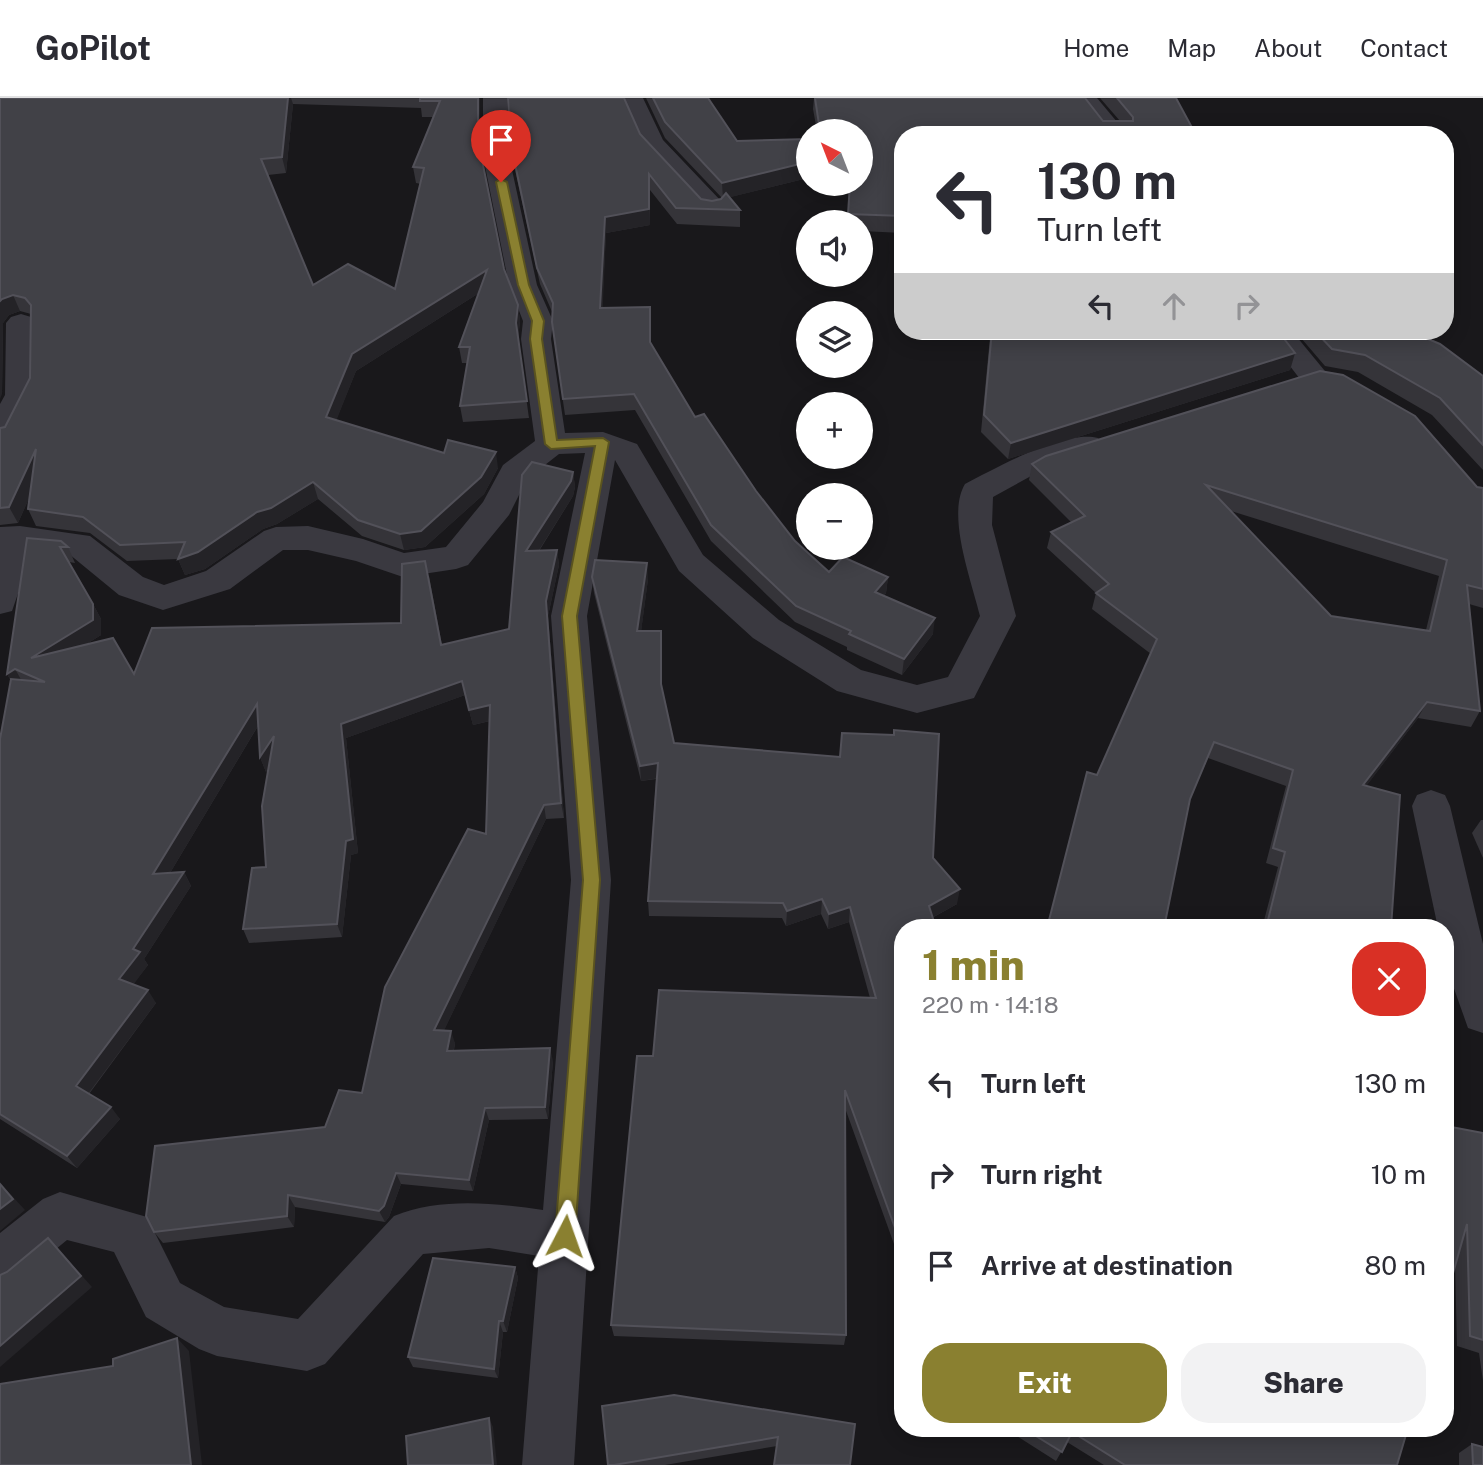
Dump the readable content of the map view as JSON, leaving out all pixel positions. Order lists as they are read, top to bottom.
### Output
{
  "north": "top left",
  "page": {
    "header": "GoPilot",
    "nav": [
      "Home",
      "Map",
      "About",
      "Contact"
    ],
    "map_buttons": ["+", "−"],
    "turn": ["130 m", "Turn left"],
    "heading": ["1 min", "220 m · 14:18"],
    "list": [
      {
        "name": "Turn left",
        "value": "130 m"
      },
      {
        "name": "Turn right",
        "value": "10 m"
      },
      {
        "name": "Arrive at destination",
        "value": "80 m"
      }
    ],
    "buttons": ["Exit", "Share"]
  }
}
